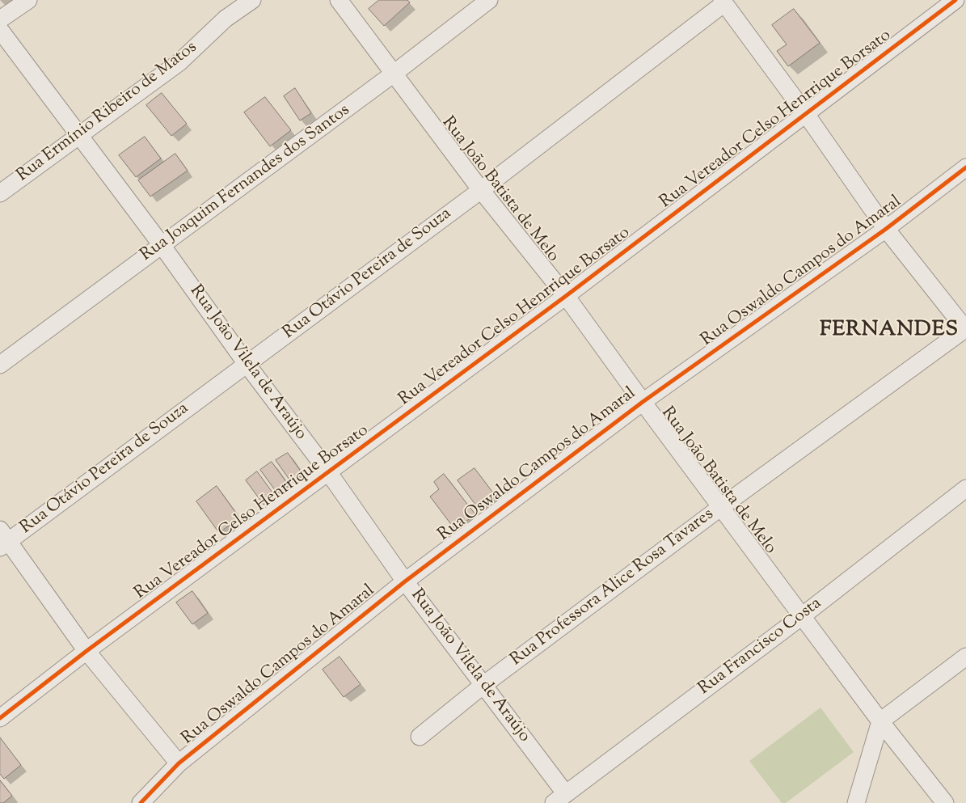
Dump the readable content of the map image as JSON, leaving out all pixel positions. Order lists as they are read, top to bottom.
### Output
{
  "streets": {
    "street": [
      "Rua Ermínio Ribeiro de Matos",
      "Rua Vereador Celso Henrrique Borsato",
      "Rua Joaquim Fernandes dos Santos",
      "Rua João Batista de Melo",
      "Rua Oswaldo Campos do Amaral",
      "Rua Otávio Pereira de Souza",
      "Rua João Vilela de Araújo",
      "Rua Professora Alice Rosa Tavares",
      "Rua Francisco Costa"
    ]
  },
  "crossings": [
    ["Rua Ermínio Ribeiro de Matos", "Rua João Vilela de Araújo"],
    ["Rua Vereador Celso Henrrique Borsato", "Rua João Batista de Melo"],
    ["Rua Vereador Celso Henrrique Borsato", "Rua João Vilela de Araújo"],
    ["Rua Joaquim Fernandes dos Santos", "Rua João Batista de Melo"],
    ["Rua Joaquim Fernandes dos Santos", "Rua João Vilela de Araújo"],
    ["Rua João Batista de Melo", "Rua Oswaldo Campos do Amaral"],
    ["Rua João Batista de Melo", "Rua Otávio Pereira de Souza"],
    ["Rua João Batista de Melo", "Rua Professora Alice Rosa Tavares"],
    ["Rua João Batista de Melo", "Rua Francisco Costa"],
    ["Rua Oswaldo Campos do Amaral", "Rua João Vilela de Araújo"],
    ["Rua Otávio Pereira de Souza", "Rua João Vilela de Araújo"],
    ["Rua João Vilela de Araújo", "Rua Professora Alice Rosa Tavares"],
    ["Rua João Vilela de Araújo", "Rua Francisco Costa"]
  ],
  "districts": ["FERNANDES"]
}
